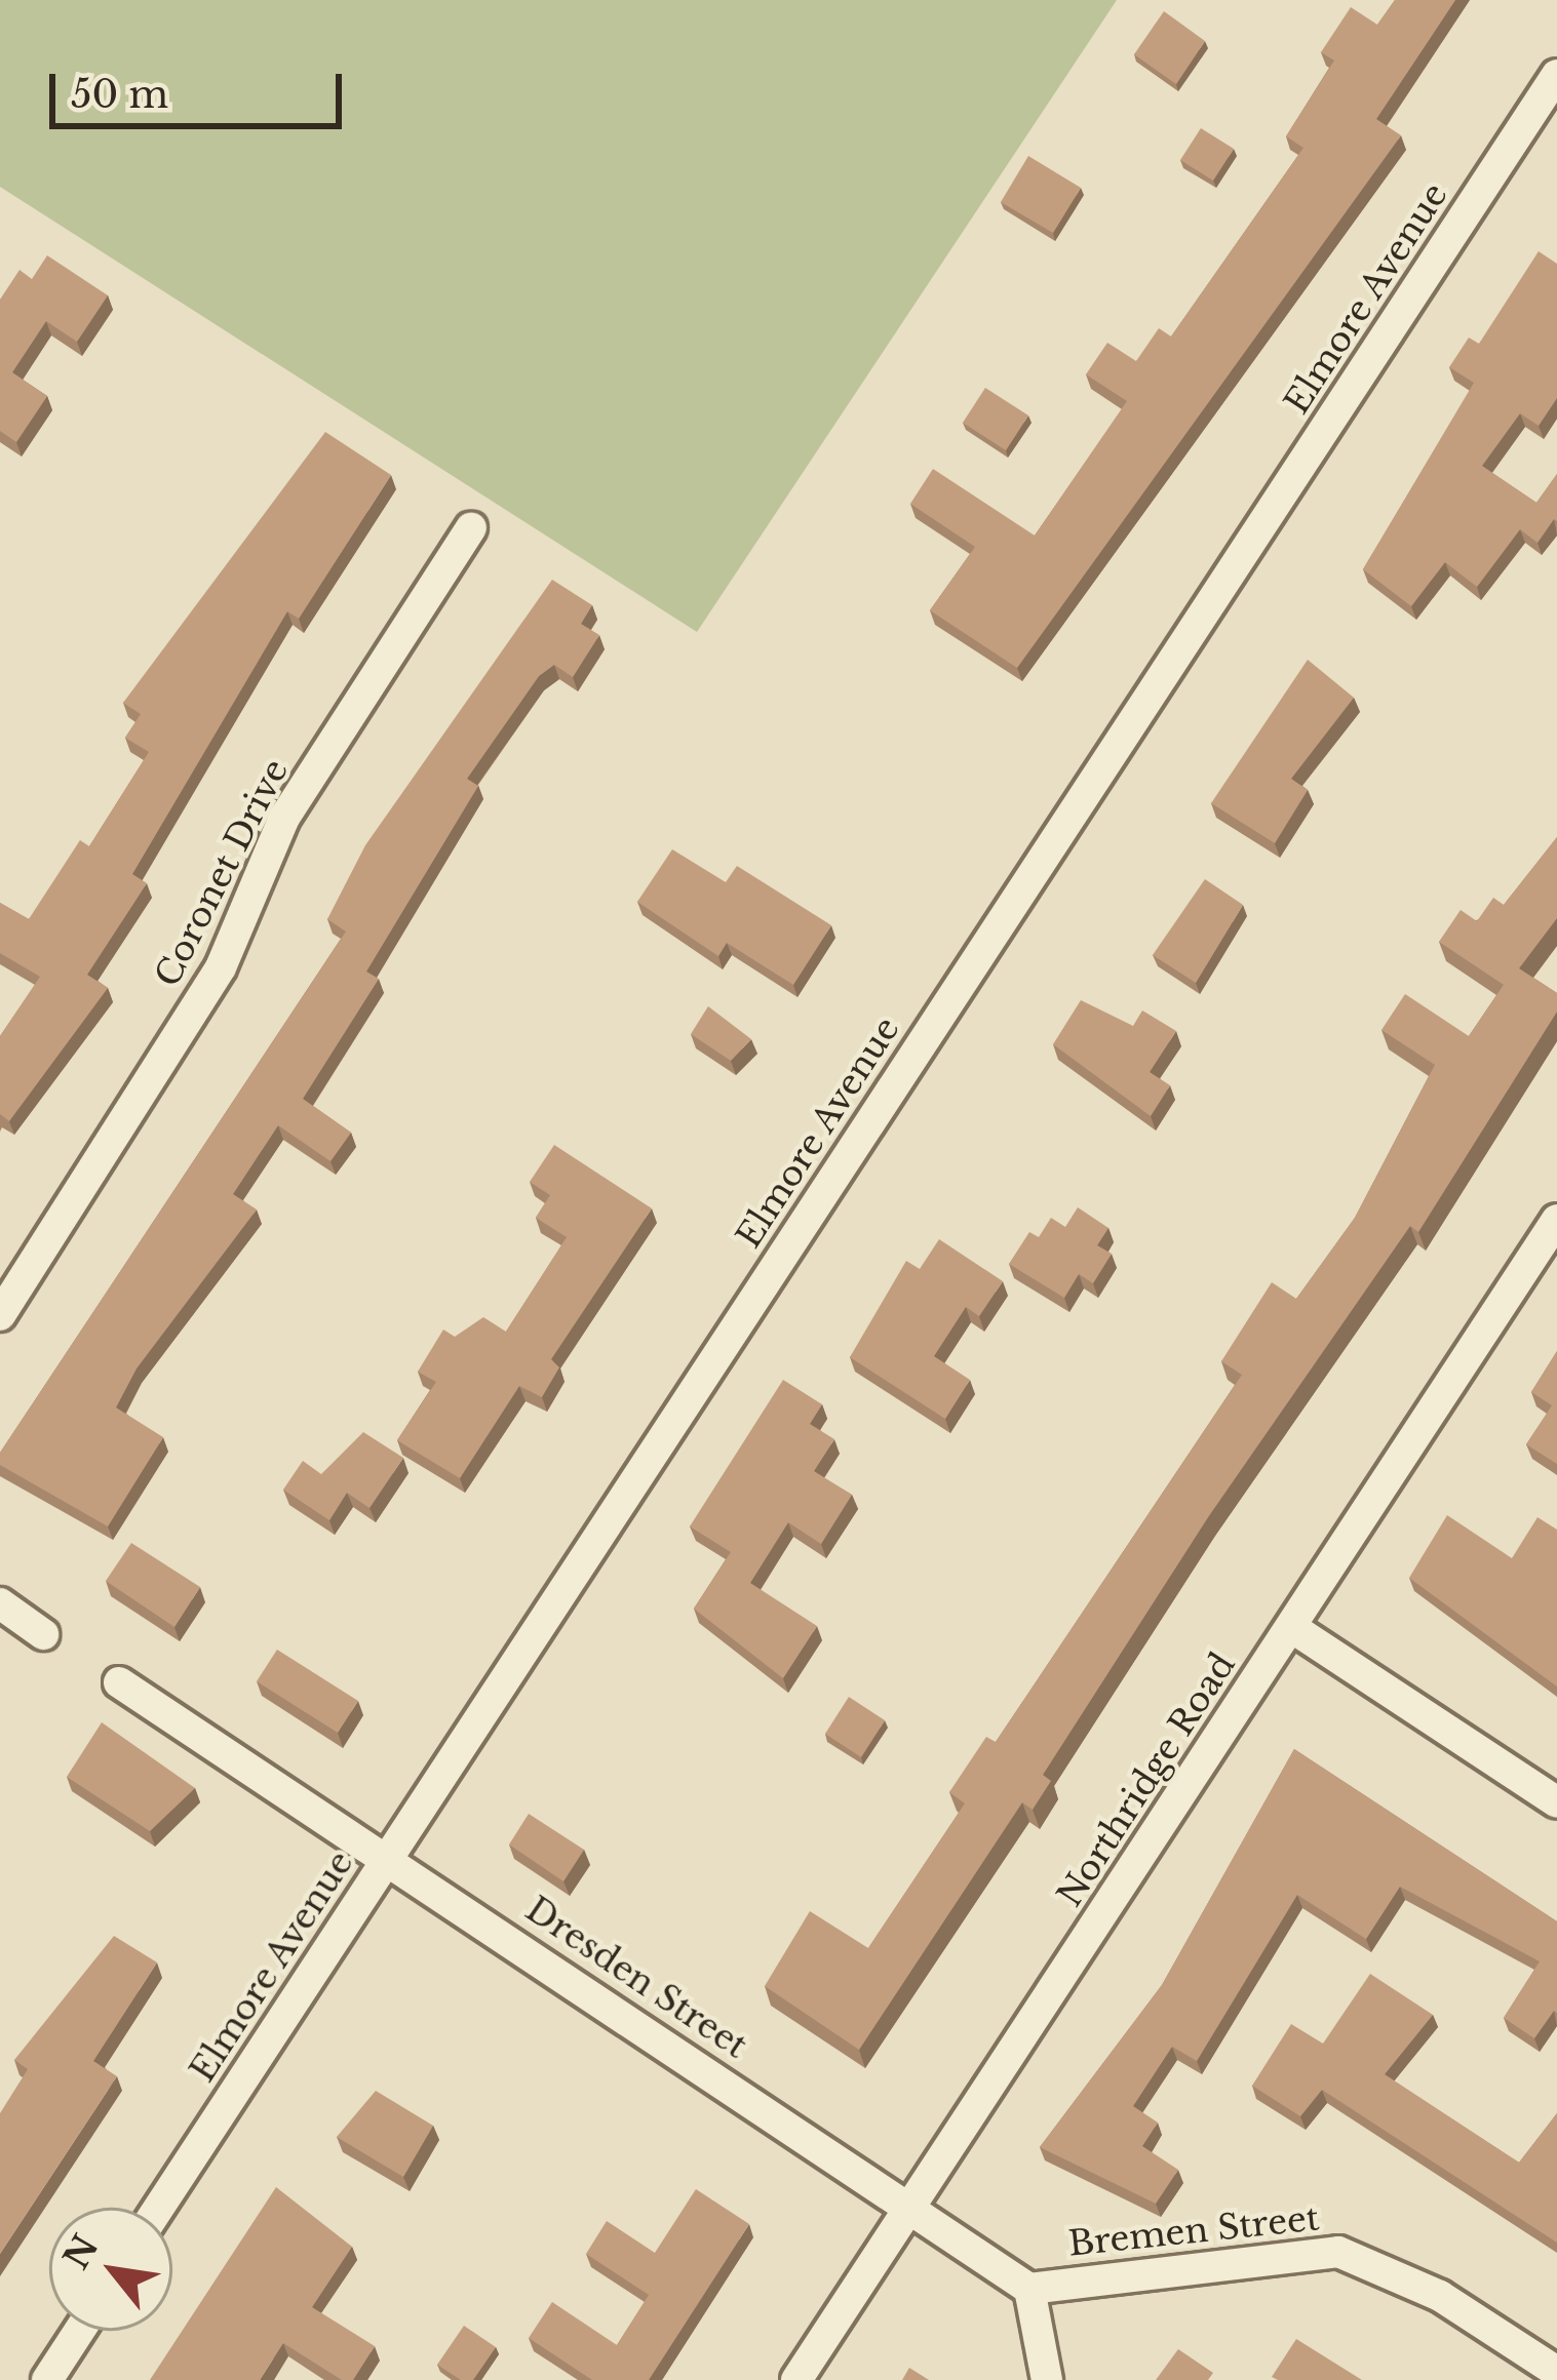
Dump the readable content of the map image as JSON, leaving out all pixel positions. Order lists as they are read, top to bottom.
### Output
{
  "streets": {
    "street": [
      "Elmore Avenue",
      "Coronet Drive",
      "Northridge Road",
      "Dresden Street",
      "Bremen Street"
    ]
  },
  "crossings": [
    ["Elmore Avenue", "Dresden Street"],
    ["Northridge Road", "Dresden Street"],
    ["Dresden Street", "Bremen Street"]
  ],
  "scale_bar": "50 m",
  "north": "top left"
}
